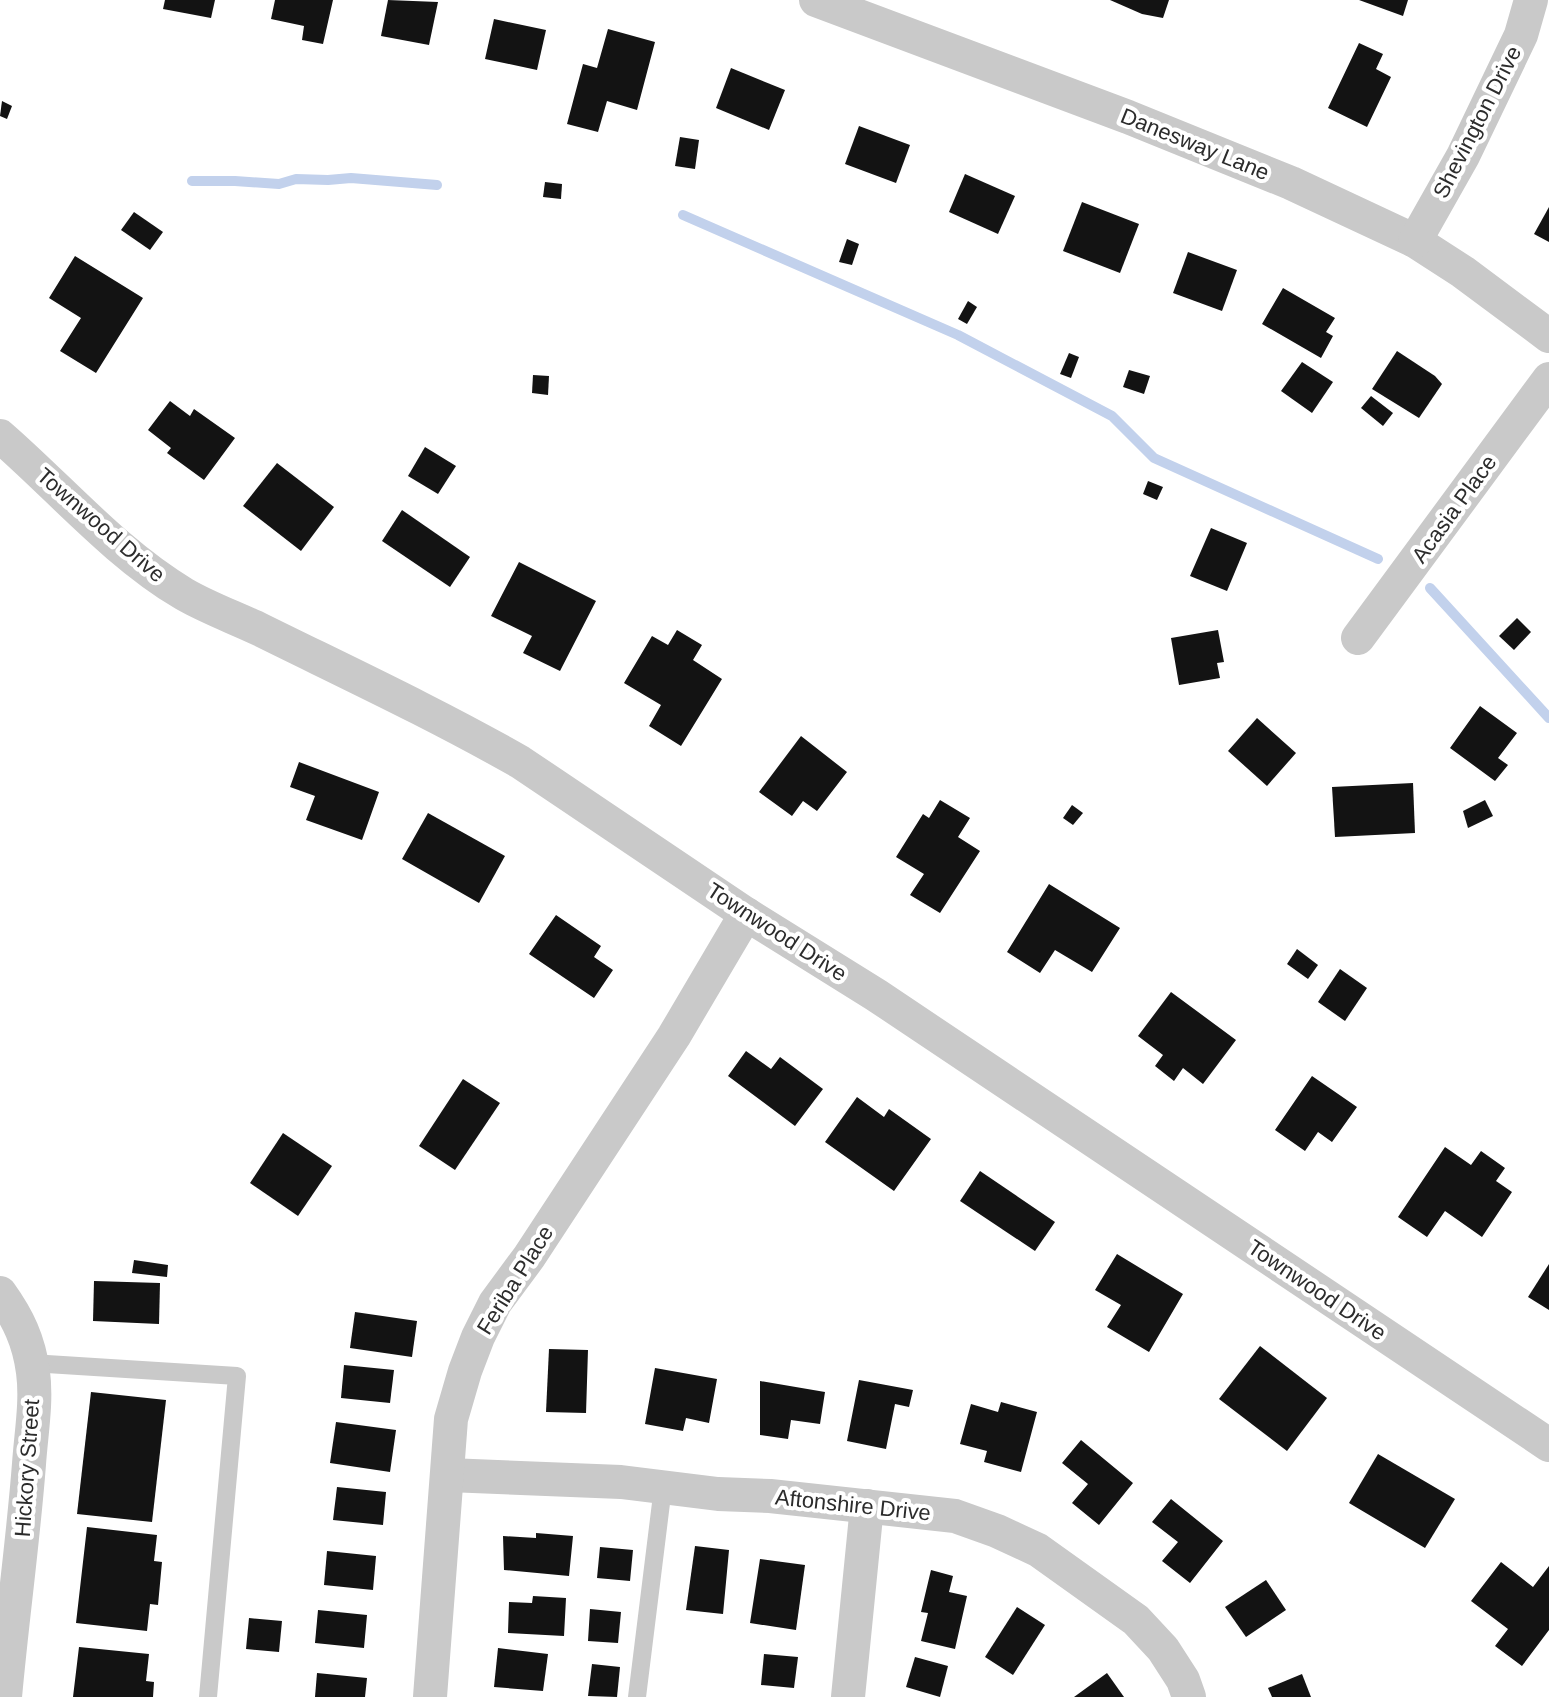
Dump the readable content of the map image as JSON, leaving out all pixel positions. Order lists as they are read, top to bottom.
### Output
{
  "streets": {
    "street": [
      "Shevington Drive",
      "Danesway Lane",
      "Acasia Place",
      "Townwood Drive",
      "Feriba Place",
      "Hickory Street",
      "Aftonshire Drive"
    ]
  },
  "crossings": [
    ["Shevington Drive", "Danesway Lane"],
    ["Townwood Drive", "Feriba Place"],
    ["Feriba Place", "Aftonshire Drive"]
  ]
}
